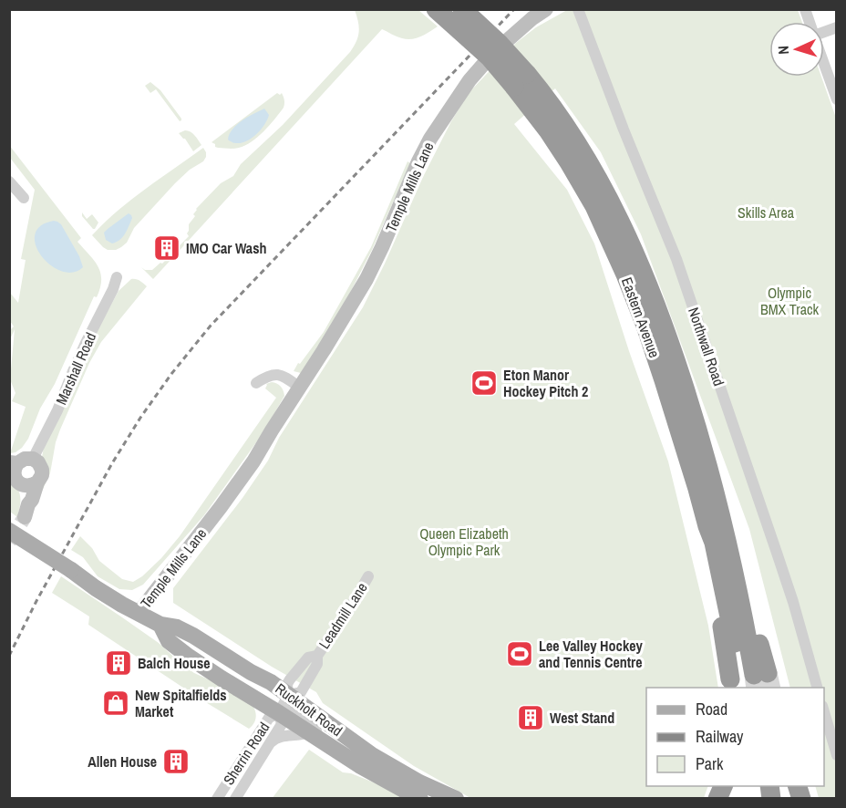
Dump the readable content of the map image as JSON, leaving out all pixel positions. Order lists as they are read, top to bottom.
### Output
{
  "streets": {
    "highway": ["Eastern Avenue"],
    "main road": ["Ruckholt Road"],
    "street": [
      "Temple Mills Lane",
      "Northwall Road",
      "Marshall Road",
      "Leadmill Lane",
      "Sherrin Road"
    ]
  },
  "crossings": [
    ["Temple Mills Lane", "Ruckholt Road"],
    ["Leadmill Lane", "Ruckholt Road"],
    ["Leadmill Lane", "Sherrin Road"],
    ["Ruckholt Road", "Sherrin Road"]
  ],
  "parks": ["Skills Area", "Olympic BMX Track", "Queen Elizabeth Olympic Park"],
  "places": {
    "building": [
      "IMO Car Wash",
      "Balch House",
      "West Stand",
      "Allen House"
    ],
    "sports": ["Eton Manor Hockey Pitch 2", "Lee Valley Hockey and Tennis Centre"],
    "shop": ["New Spitalfields Market"]
  },
  "legend": ["Road", "Railway", "Park"],
  "north": "left"
}
